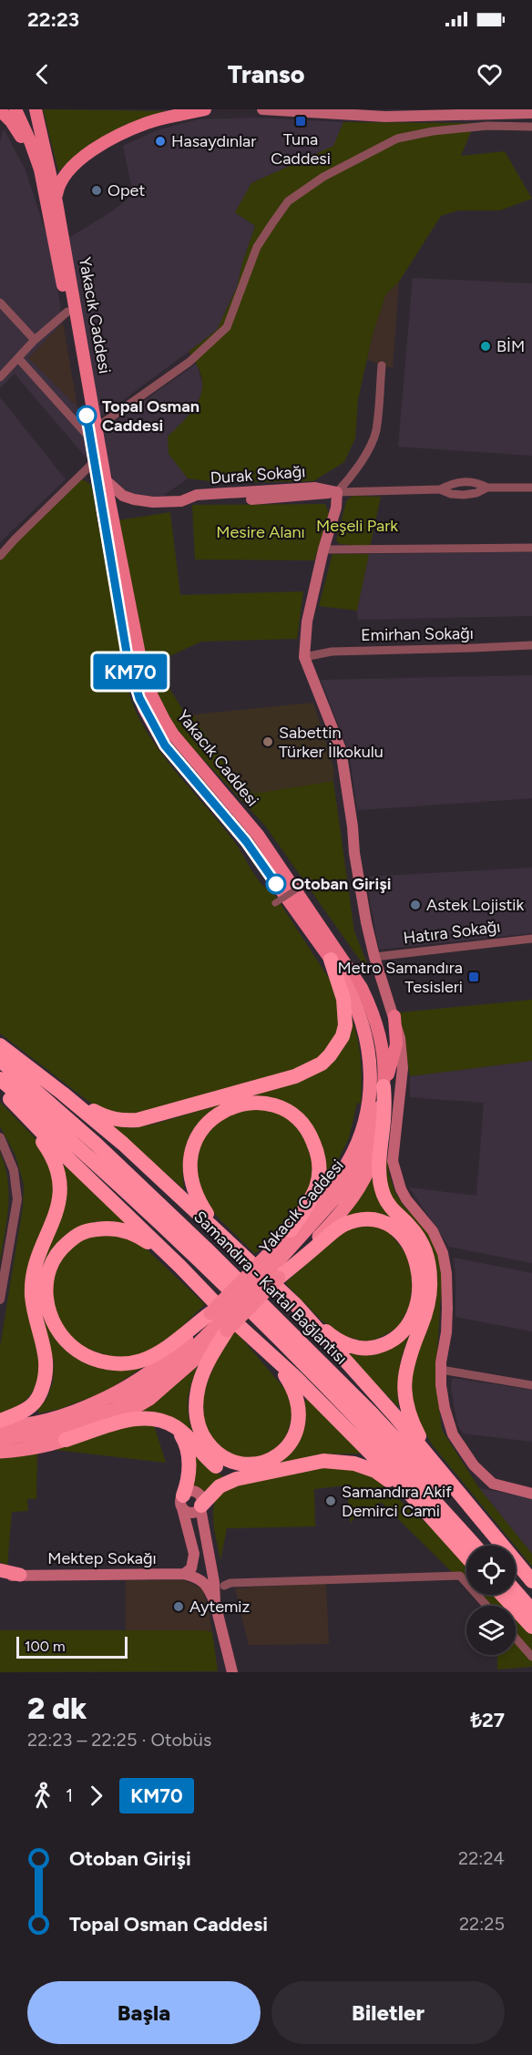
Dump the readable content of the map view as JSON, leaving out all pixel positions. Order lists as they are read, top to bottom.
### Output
{
  "streets": {
    "highway": ["Yakacık Caddesi", "Samandıra - Kartal Bağlantısı"],
    "main road": ["Durak Sokağı", "Mektep Sokağı"],
    "street": ["Emirhan Sokağı", "Hatıra Sokağı"]
  },
  "crossings": [
    ["Yakacık Caddesi", "Durak Sokağı"]
  ],
  "parks": ["Meşeli Park", "Mesire Alanı"],
  "places": {
    "transit": ["Tuna Caddesi", "Metro Samandıra Tesisleri"],
    "other": [
      "Hasaydınlar",
      "Opet",
      "BİM",
      "Topal Osman Caddesi",
      "Sabettin Türker İlkokulu",
      "Otoban Girişi",
      "Astek Lojistik",
      "Samandıra Akif Demirci Cami",
      "Aytemiz"
    ]
  },
  "lines": ["bus line KM70"],
  "scale_bar": "100 m",
  "page": {
    "status": "22:23",
    "header": "Transo",
    "on_map": "KM70",
    "scale": "100 m",
    "heading": ["2 dk", "22:23 – 22:25 · Otobüs", "₺27"],
    "legs": ["1", "KM70"],
    "list": [
      {
        "name": "Otoban Girişi",
        "value": "22:24"
      },
      {
        "name": "Topal Osman Caddesi",
        "value": "22:25"
      }
    ],
    "buttons": ["Başla", "Biletler"]
  }
}
